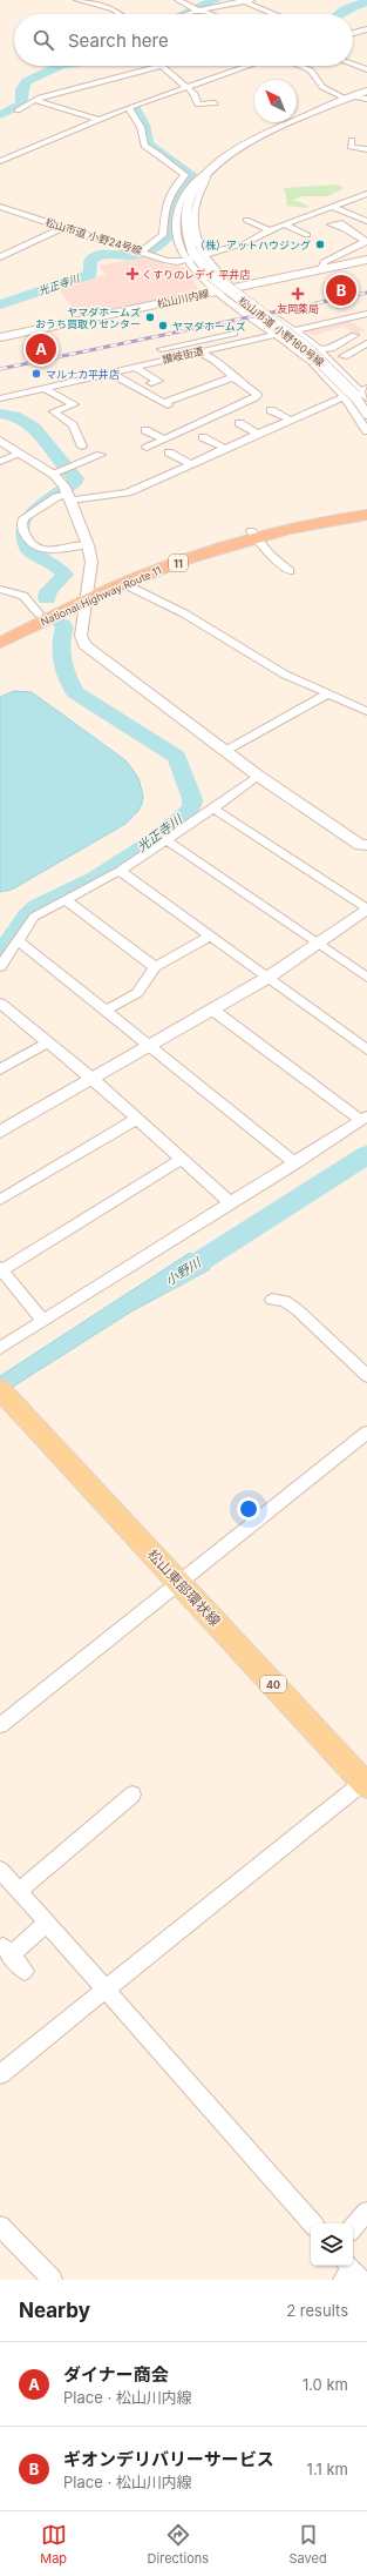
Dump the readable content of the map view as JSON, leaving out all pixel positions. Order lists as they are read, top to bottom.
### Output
{
  "streets": {
    "highway": ["11", "National Highway Route 11"],
    "main road": ["松山川内線", "松山東部環状線", "40"],
    "street": ["松山市道 小野24号線", "松山市道 小野160号線", "讃岐街道"]
  },
  "crossings": [
    ["松山市道 小野24号線", "松山市道 小野160号線"],
    ["松山市道 小野160号線", "讃岐街道"]
  ],
  "water": ["光正寺川", "小野川"],
  "places": {
    "other": [
      "（株）アットハウジング",
      "ヤマダホームズ おうち買取りセンター",
      "ヤマダホームズ",
      "マルナカ平井店"
    ],
    "health": ["くすりのレデイ 平井店", "友岡薬局"]
  },
  "north": "top left",
  "page": {
    "search": "Search here",
    "pins": ["B", "A"],
    "heading": ["Nearby", "2 results"],
    "list": [
      {
        "mark": "A",
        "name": "ダイナー商会",
        "note": "Place · 松山川内線",
        "value": "1.0 km"
      },
      {
        "mark": "B",
        "name": "ギオンデリバリーサービス",
        "note": "Place · 松山川内線",
        "value": "1.1 km"
      }
    ],
    "nav": ["Map", "Directions", "Saved"]
  }
}
